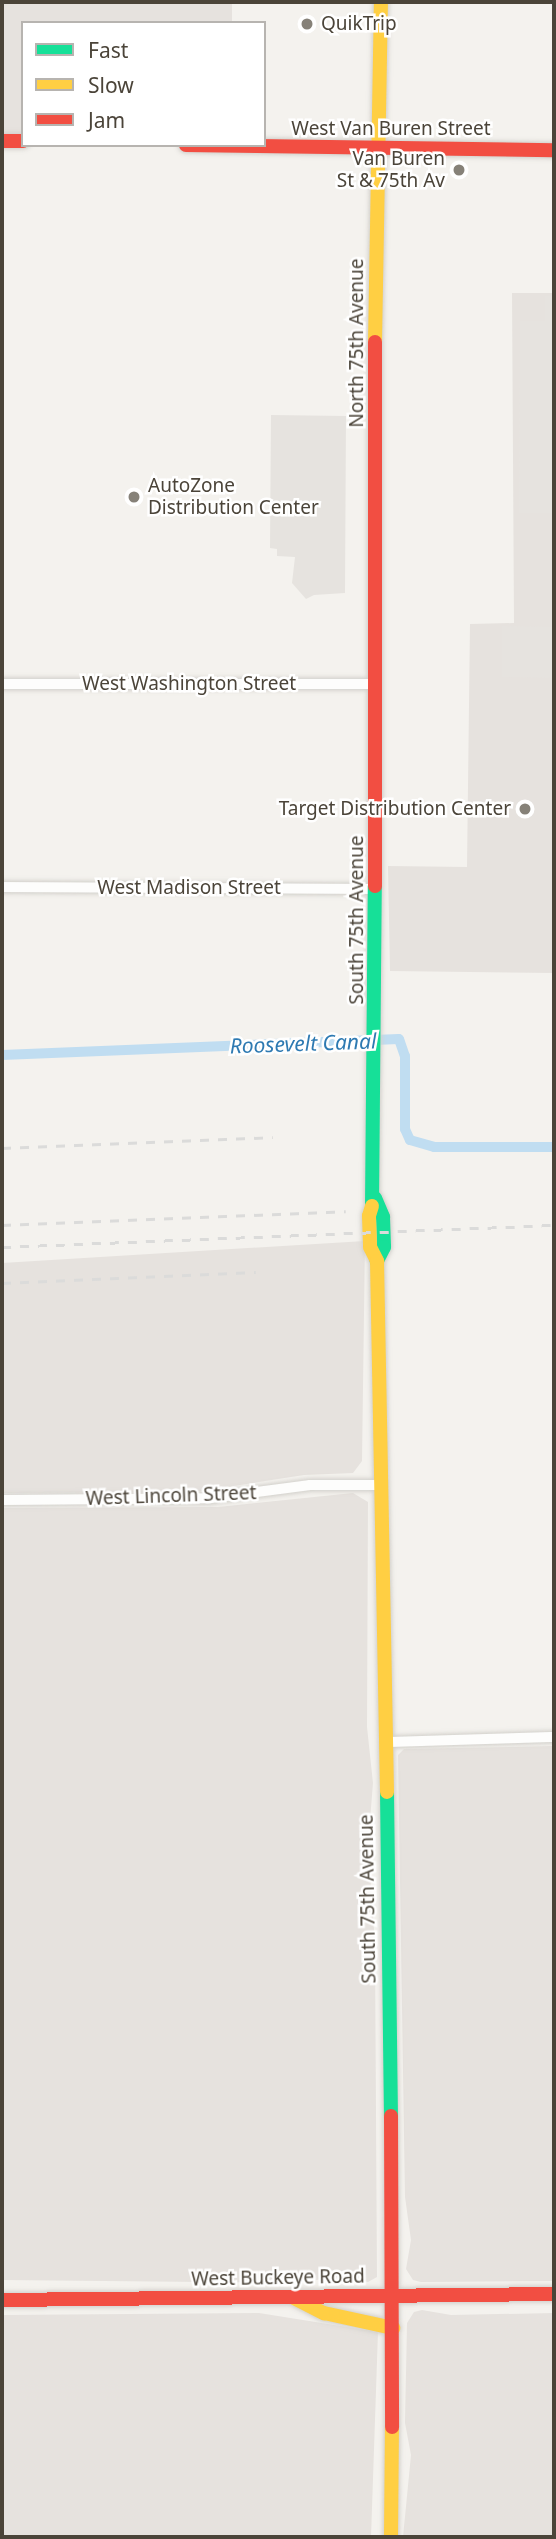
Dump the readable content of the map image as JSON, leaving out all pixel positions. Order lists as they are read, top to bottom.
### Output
{
  "streets": {
    "main road": [
      "West Van Buren Street",
      "North 75th Avenue",
      "South 75th Avenue",
      "West Buckeye Road"
    ],
    "street": ["West Washington Street", "West Madison Street", "West Lincoln Street"]
  },
  "crossings": [
    ["West Van Buren Street", "North 75th Avenue"],
    ["North 75th Avenue", "West Washington Street"],
    ["North 75th Avenue", "South 75th Avenue"],
    ["West Washington Street", "South 75th Avenue"],
    ["West Madison Street", "South 75th Avenue"],
    ["South 75th Avenue", "West Lincoln Street"],
    ["South 75th Avenue", "West Buckeye Road"]
  ],
  "water": ["Roosevelt Canal"],
  "places": [
    "QuikTrip",
    "Van Buren St & 75th Av",
    "AutoZone Distribution Center",
    "Target Distribution Center"
  ],
  "legend": ["Fast", "Slow", "Jam"]
}
